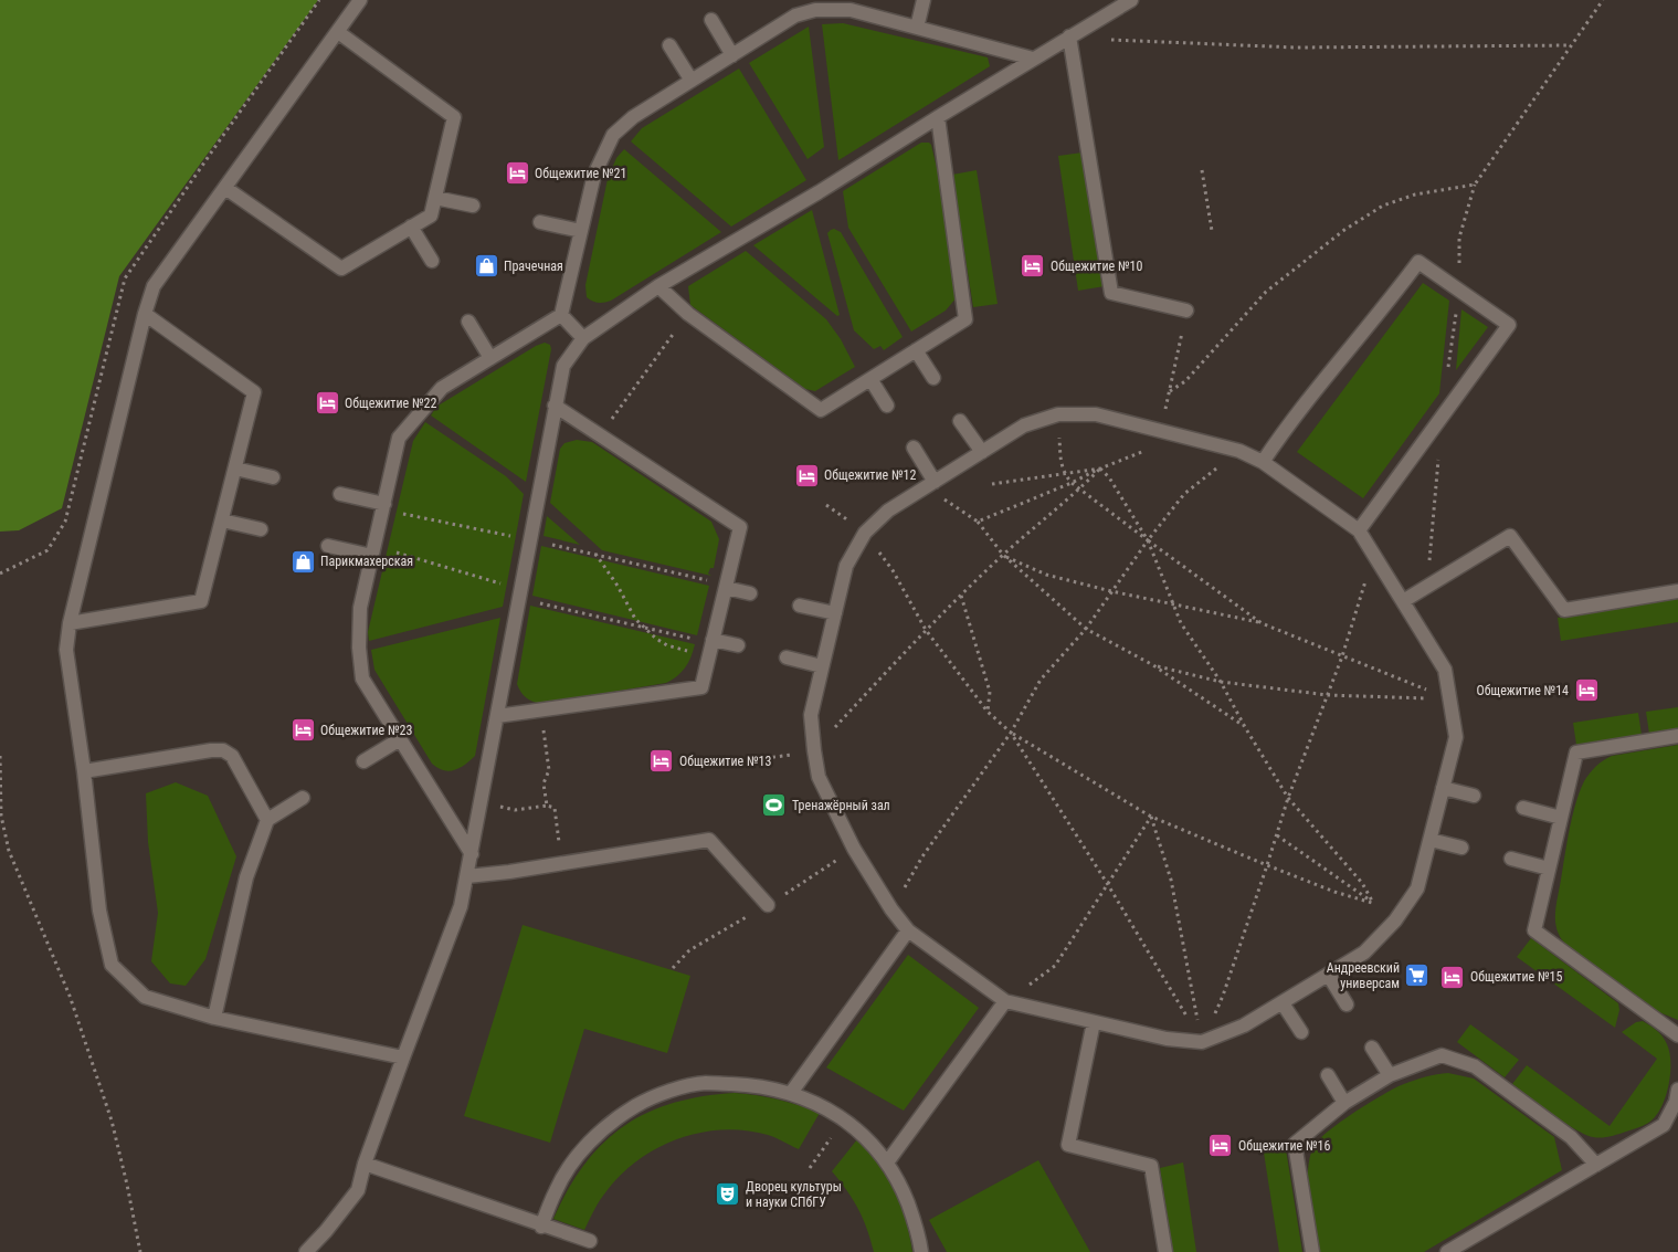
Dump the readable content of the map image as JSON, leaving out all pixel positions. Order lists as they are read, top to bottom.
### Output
{
  "places": {
    "hotel": [
      "Общежитие №21",
      "Общежитие №10",
      "Общежитие №22",
      "Общежитие №12",
      "Общежитие №14",
      "Общежитие №23",
      "Общежитие №13",
      "Общежитие №15",
      "Общежитие №16"
    ],
    "shop": ["Прачечная", "Парикмахерская"],
    "sports": ["Тренажёрный зал"],
    "supermarket": ["Андреевский универсам"],
    "theatre": ["Дворец культуры и науки СПбГУ"]
  }
}
